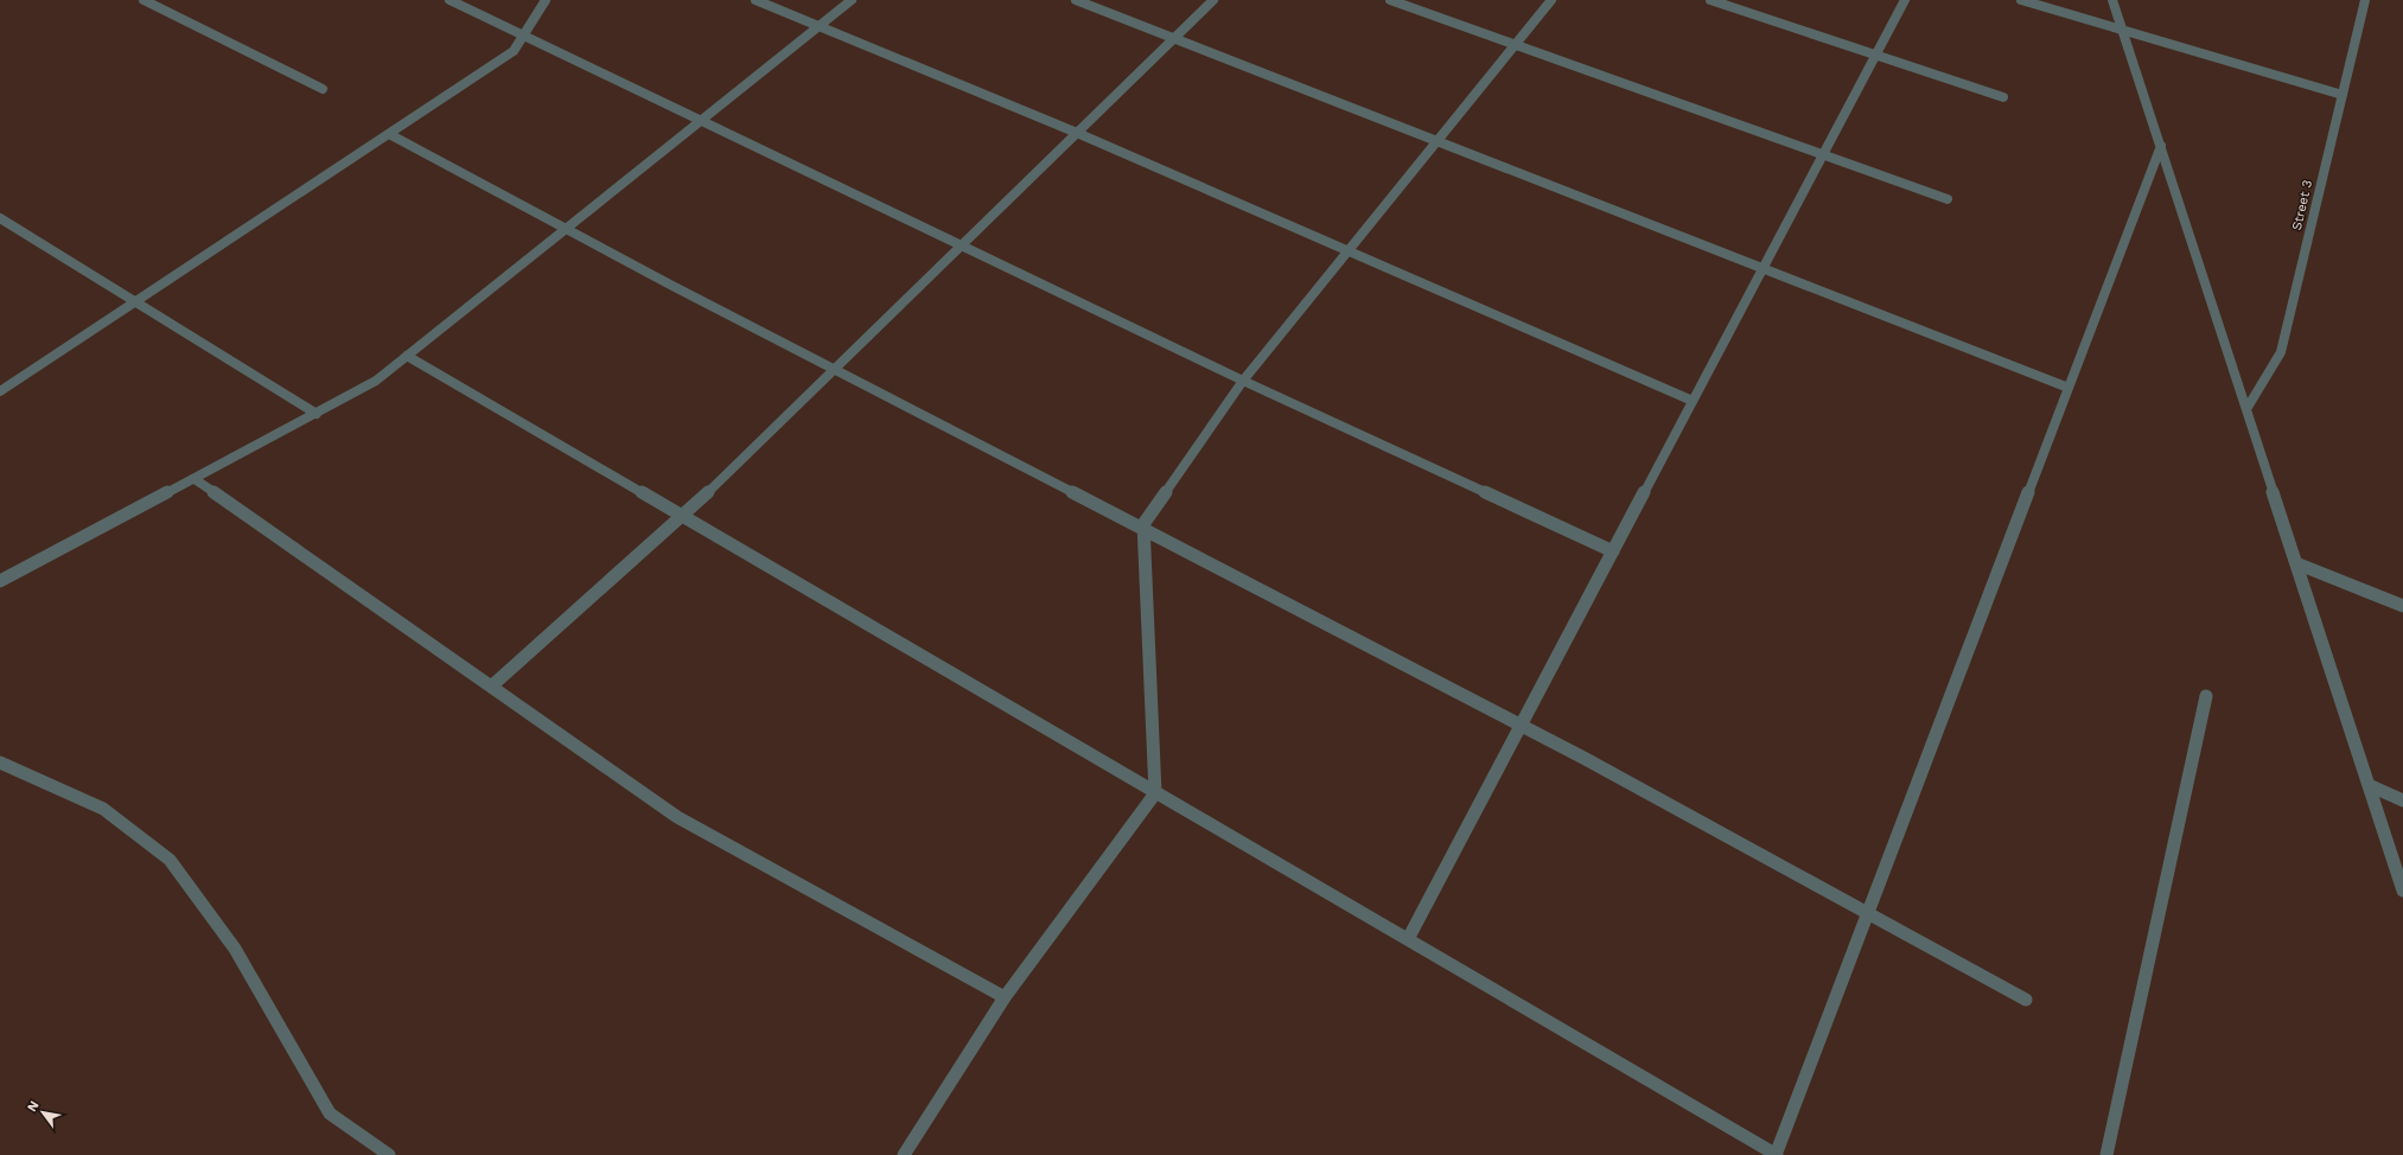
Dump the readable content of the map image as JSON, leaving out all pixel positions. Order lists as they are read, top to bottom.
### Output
{
  "streets": {
    "street": ["Street 3"]
  },
  "north": "top left"
}
